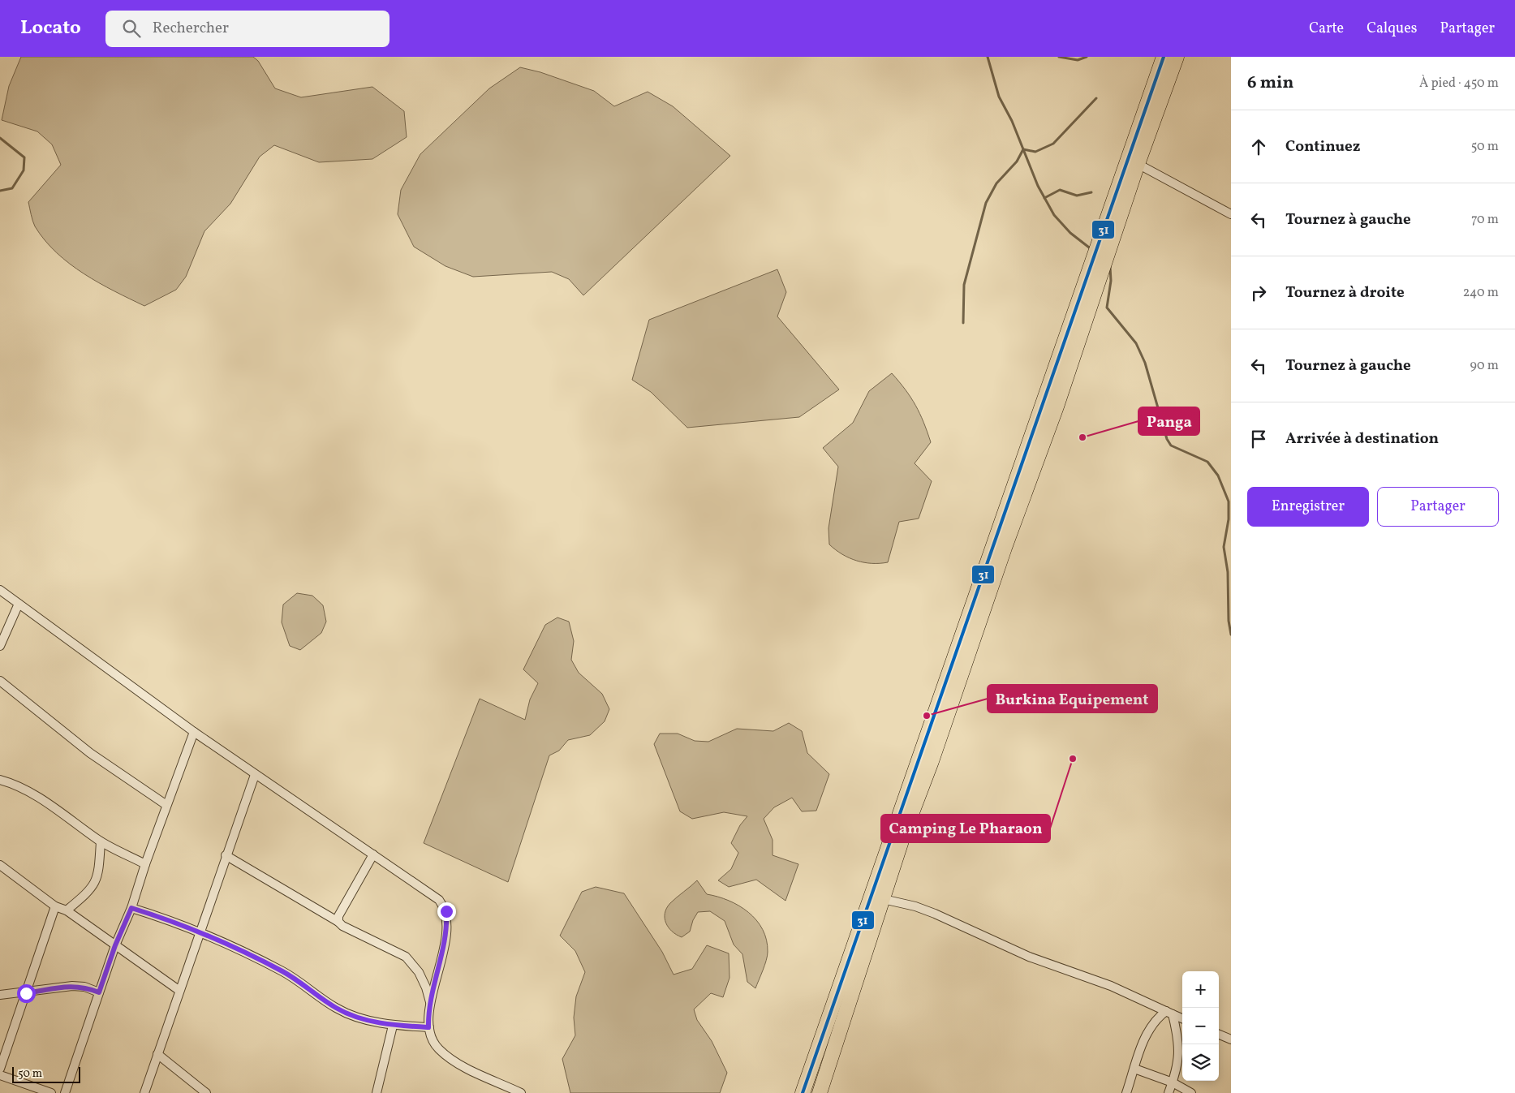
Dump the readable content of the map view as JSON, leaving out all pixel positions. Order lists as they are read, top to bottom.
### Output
{
  "places": ["Panga", "Burkina Equipement", "Camping Le Pharaon"],
  "lines": ["transit line 31"],
  "scale_bar": "50 m",
  "page": {
    "header": "Locato",
    "search": "Rechercher",
    "nav": ["Carte", "Calques", "Partager"],
    "heading": ["6 min", "À pied · 450 m"],
    "list": [
      ["Continuez", "50 m"],
      ["Tournez à gauche", "70 m"],
      ["Tournez à droite", "240 m"],
      ["Tournez à gauche", "90 m"],
      "Arrivée à destination"
    ],
    "buttons": ["Enregistrer", "Partager"],
    "map_buttons": ["+", "−"],
    "scale": "50 m"
  }
}
